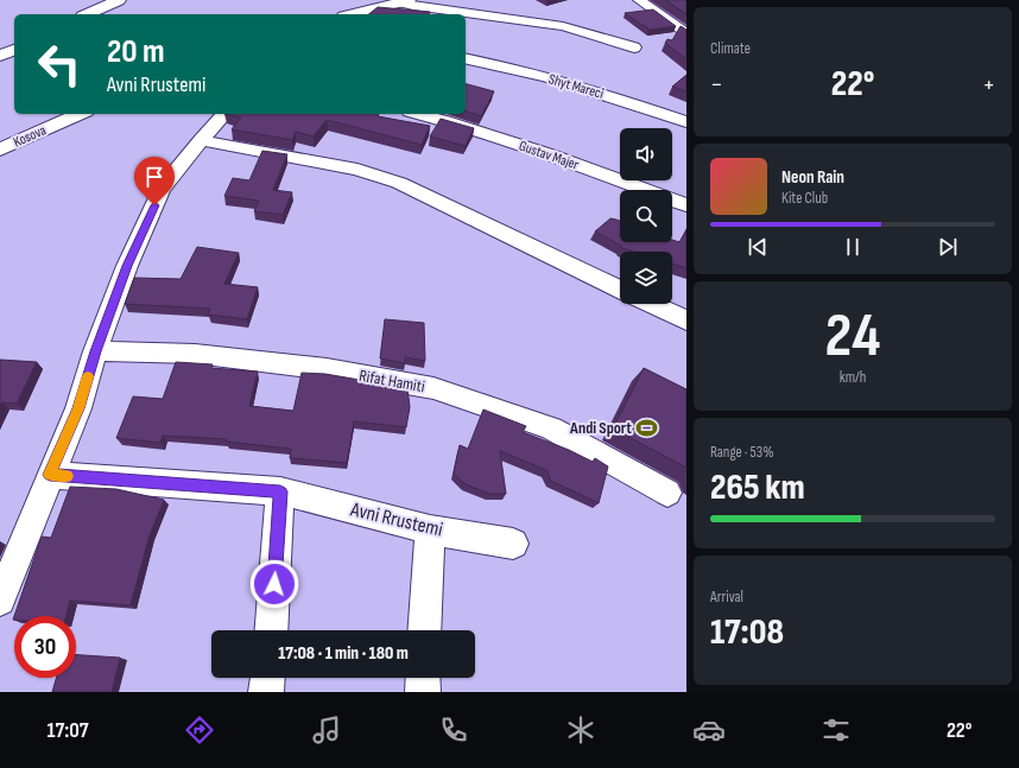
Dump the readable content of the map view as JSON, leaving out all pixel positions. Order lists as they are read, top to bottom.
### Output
{
  "streets": {
    "street": [
      "Shyt Mareci",
      "Kosova",
      "Gustav Majer",
      "Rifat Hamiti",
      "Avni Rrustemi"
    ]
  },
  "places": {
    "sports": ["Andi Sport"]
  },
  "page": {
    "tile": [
      "Climate",
      ["24", "km/h"],
      ["Range · 53%", "265 km"],
      ["Arrival", "17:08"]
    ],
    "turn": ["20 m", "Avni Rrustemi"],
    "heat": ["−", "22°", "+"],
    "song": ["Neon Rain", "Kite Club"],
    "limit": "30",
    "trip": "17:08 · 1 min · 180 m",
    "tabs": ["17:07", "22°"]
  }
}
